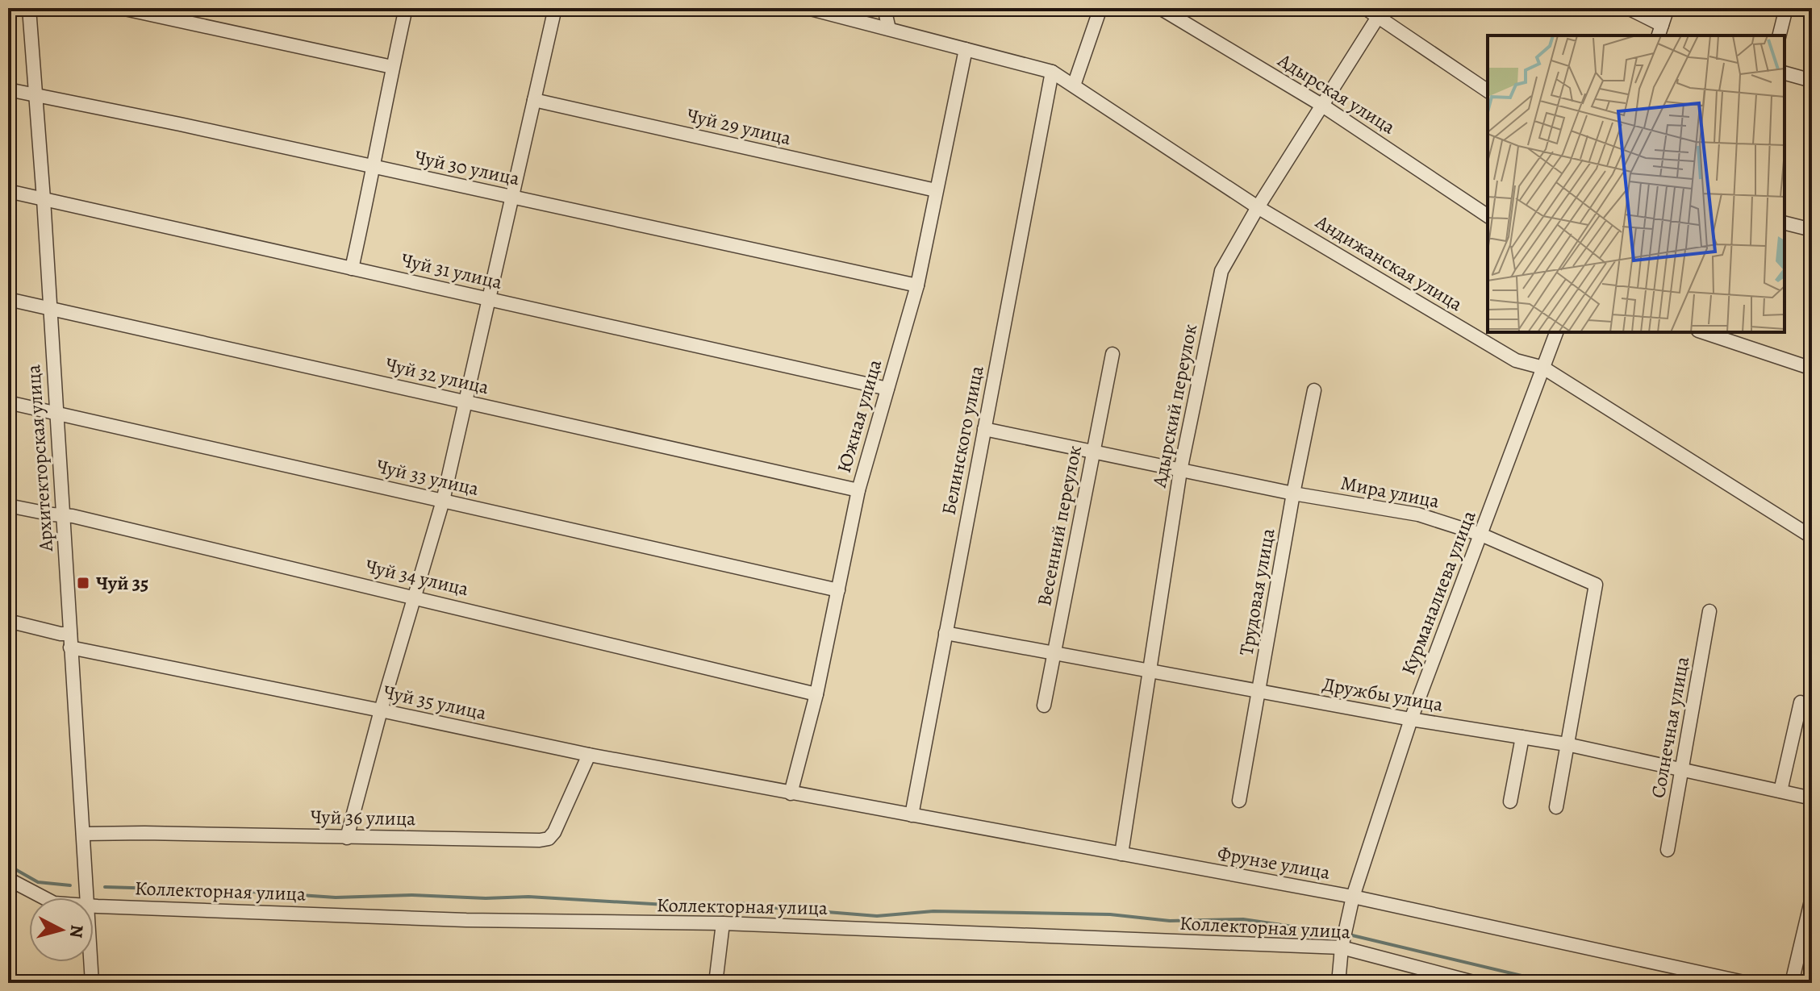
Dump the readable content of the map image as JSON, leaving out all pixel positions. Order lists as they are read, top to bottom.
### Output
{
  "streets": {
    "street": [
      "Адырская улица",
      "Чуй 29 улица",
      "Чуй 30 улица",
      "Андижанская улица",
      "Чуй 31 улица",
      "Чуй 32 улица",
      "Адырский переулок",
      "Южная улица",
      "Белинского улица",
      "Архитекторская улица",
      "Чуй 33 улица",
      "Мира улица",
      "Весенний переулок",
      "Чуй 34 улица",
      "Трудовая улица",
      "Курманалиева улица",
      "Дружбы улица",
      "Чуй 35 улица",
      "Солнечная улица",
      "Чуй 36 улица",
      "Фрунзе улица",
      "Коллекторная улица"
    ]
  },
  "crossings": [
    ["Адырская улица", "Адырский переулок"],
    ["Чуй 29 улица", "Южная улица"],
    ["Чуй 30 улица", "Южная улица"],
    ["Чуй 30 улица", "Архитекторская улица"],
    ["Андижанская улица", "Адырский переулок"],
    ["Андижанская улица", "Южная улица"],
    ["Андижанская улица", "Белинского улица"],
    ["Андижанская улица", "Курманалиева улица"],
    ["Чуй 31 улица", "Южная улица"],
    ["Чуй 31 улица", "Архитекторская улица"],
    ["Чуй 32 улица", "Южная улица"],
    ["Чуй 32 улица", "Архитекторская улица"],
    ["Адырский переулок", "Мира улица"],
    ["Адырский переулок", "Дружбы улица"],
    ["Адырский переулок", "Фрунзе улица"],
    ["Южная улица", "Чуй 33 улица"],
    ["Южная улица", "Чуй 34 улица"],
    ["Южная улица", "Чуй 35 улица"],
    ["Южная улица", "Фрунзе улица"],
    ["Белинского улица", "Мира улица"],
    ["Белинского улица", "Дружбы улица"],
    ["Белинского улица", "Фрунзе улица"],
    ["Архитекторская улица", "Чуй 33 улица"],
    ["Архитекторская улица", "Чуй 34 улица"],
    ["Архитекторская улица", "Чуй 35 улица"],
    ["Архитекторская улица", "Чуй 36 улица"],
    ["Мира улица", "Весенний переулок"],
    ["Мира улица", "Трудовая улица"],
    ["Мира улица", "Курманалиева улица"],
    ["Мира улица", "Дружбы улица"],
    ["Весенний переулок", "Дружбы улица"],
    ["Трудовая улица", "Дружбы улица"],
    ["Курманалиева улица", "Дружбы улица"],
    ["Курманалиева улица", "Фрунзе улица"],
    ["Курманалиева улица", "Коллекторная улица"],
    ["Дружбы улица", "Солнечная улица"],
    ["Чуй 35 улица", "Чуй 36 улица"],
    ["Чуй 35 улица", "Фрунзе улица"]
  ],
  "places": {
    "transit": ["Чуй 35"]
  },
  "north": "right"
}
